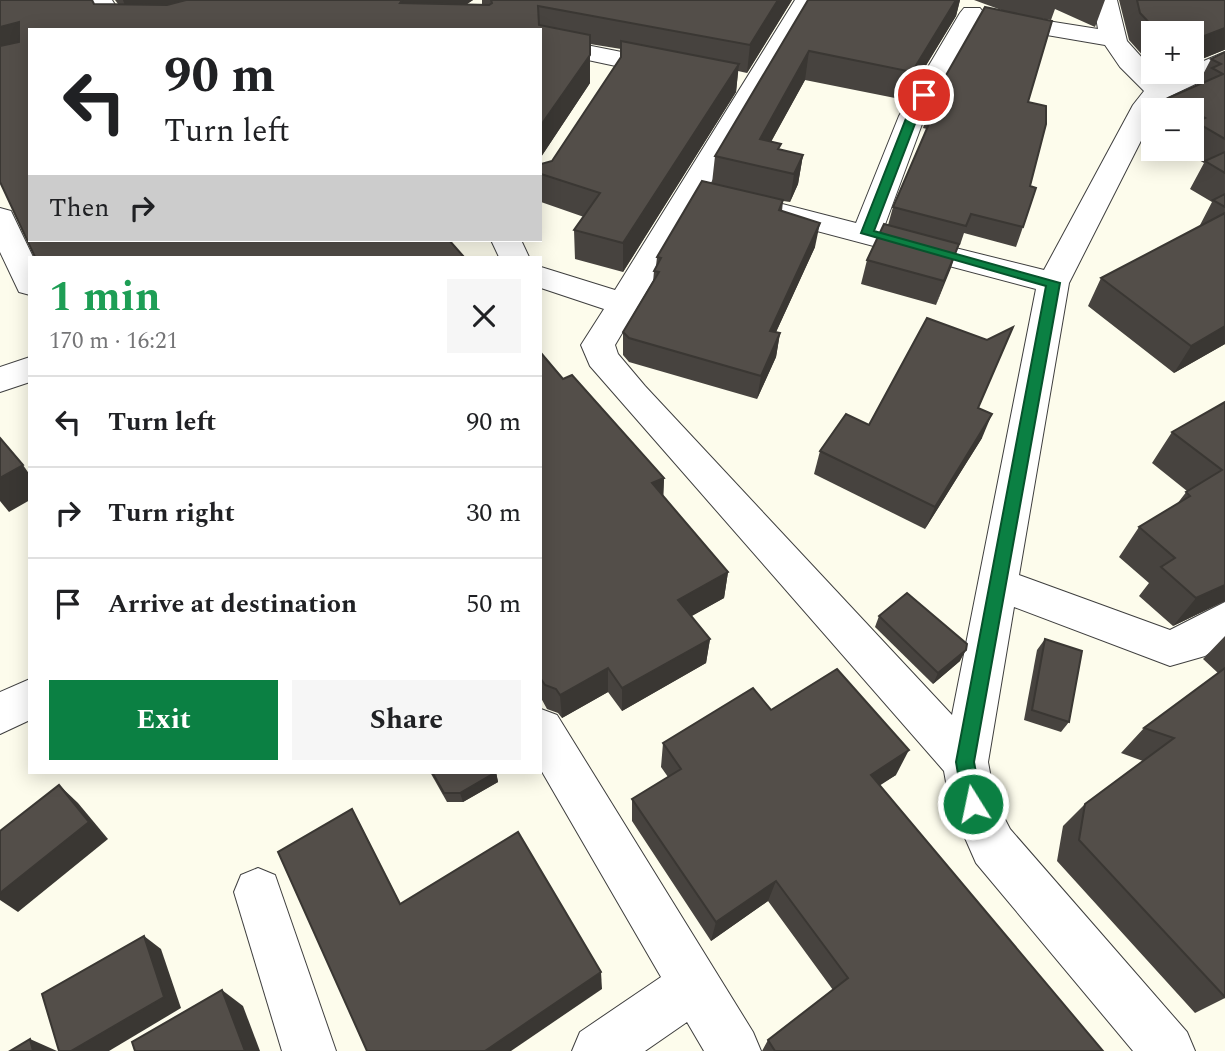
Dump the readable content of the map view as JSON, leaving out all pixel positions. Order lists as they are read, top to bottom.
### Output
{
  "page": {
    "map_buttons": ["+", "−"],
    "turn": ["90 m", "Turn left"],
    "then": "Then",
    "heading": ["1 min", "170 m · 16:21"],
    "list": [
      {
        "name": "Turn left",
        "value": "90 m"
      },
      {
        "name": "Turn right",
        "value": "30 m"
      },
      {
        "name": "Arrive at destination",
        "value": "50 m"
      }
    ],
    "buttons": ["Exit", "Share"]
  }
}
